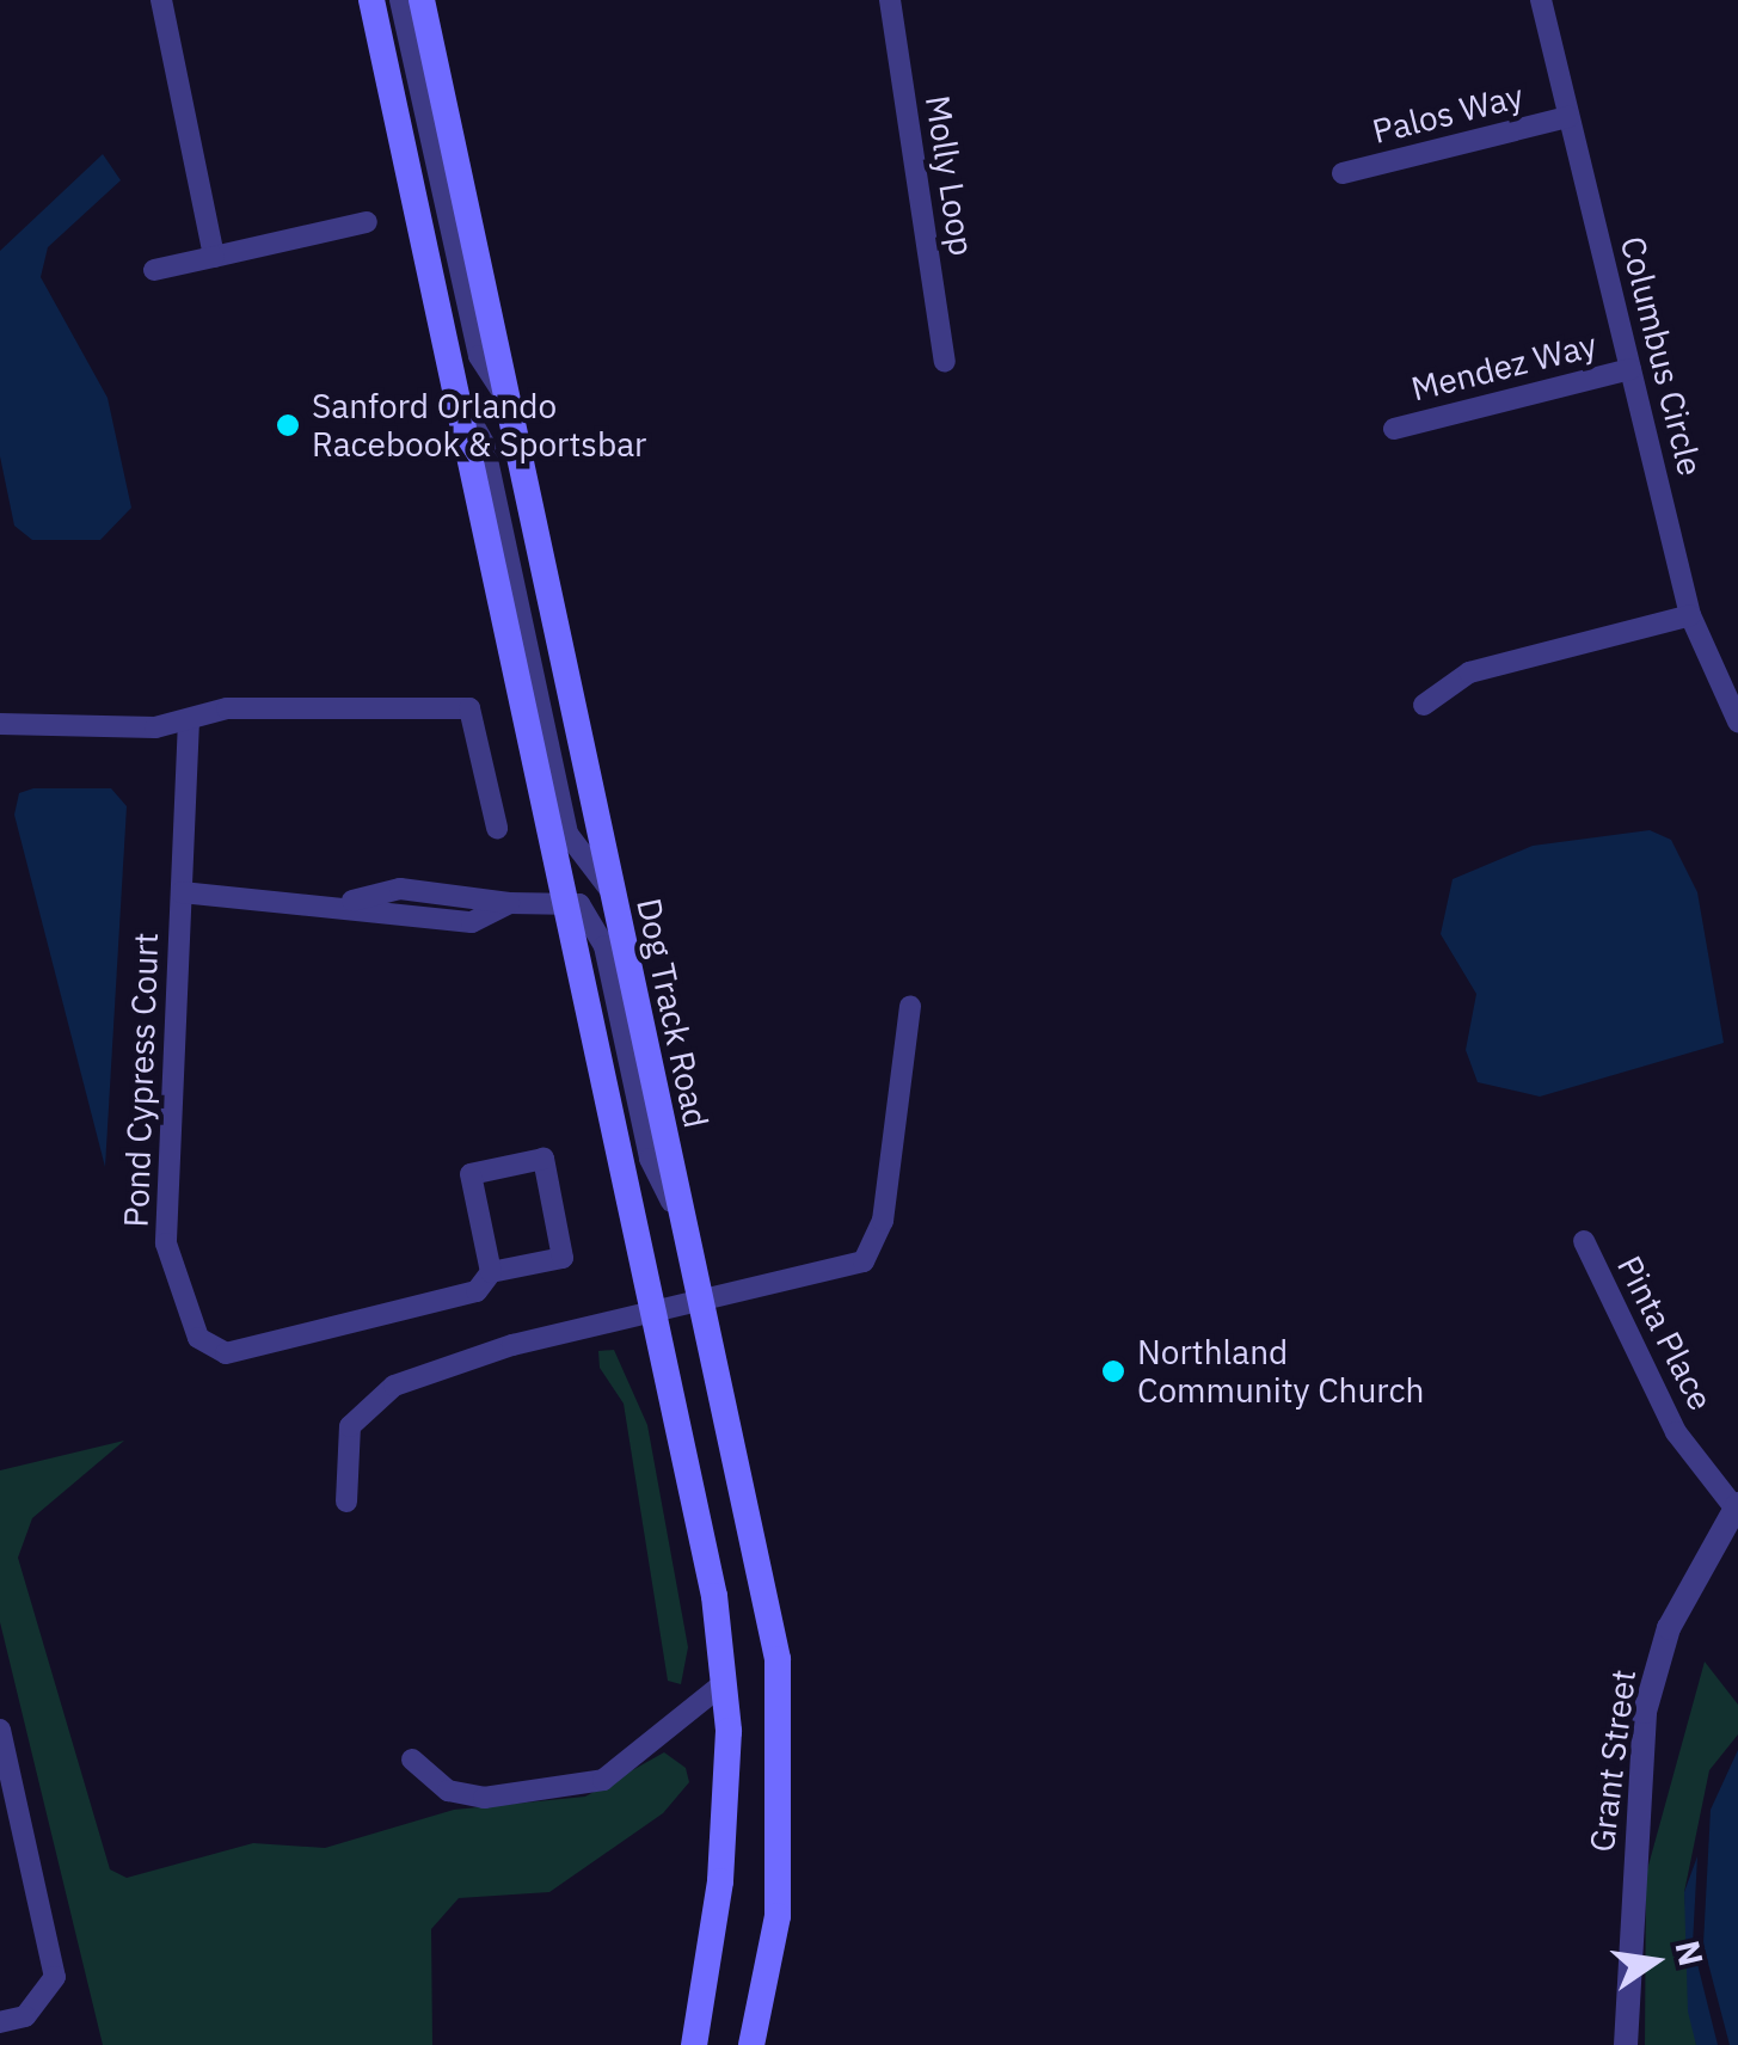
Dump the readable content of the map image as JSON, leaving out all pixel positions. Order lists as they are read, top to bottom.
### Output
{
  "streets": {
    "main road": ["Dog Track Road"],
    "street": [
      "Palos Way",
      "Molly Loop",
      "Columbus Circle",
      "Mendez Way",
      "Pond Cypress Court",
      "Pinta Place",
      "Grant Street"
    ]
  },
  "crossings": [
    ["Palos Way", "Columbus Circle"],
    ["Columbus Circle", "Mendez Way"],
    ["Pinta Place", "Grant Street"]
  ],
  "places": ["Sanford Orlando Racebook & Sportsbar", "Northland Community Church"],
  "north": "right"
}
